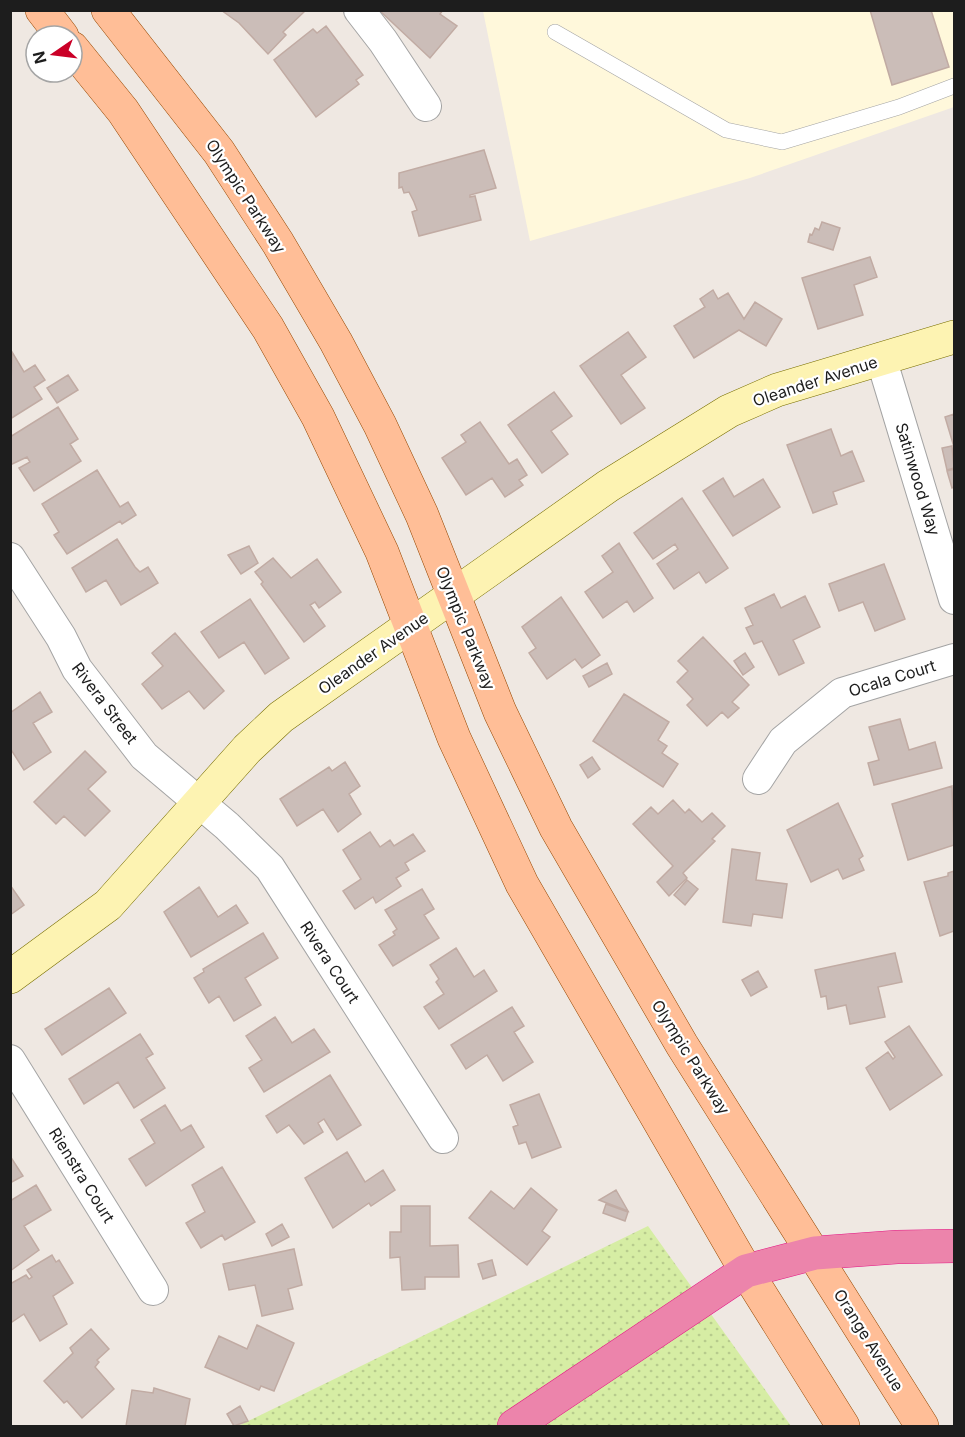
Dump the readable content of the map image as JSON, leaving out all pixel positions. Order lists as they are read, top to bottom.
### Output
{
  "streets": {
    "main road": ["Olympic Parkway", "Orange Avenue"],
    "street": [
      "Oleander Avenue",
      "Satinwood Way",
      "Ocala Court",
      "Rivera Street",
      "Rivera Court",
      "Rienstra Court"
    ]
  },
  "crossings": [
    ["Olympic Parkway", "Oleander Avenue"],
    ["Olympic Parkway", "Orange Avenue"],
    ["Oleander Avenue", "Satinwood Way"],
    ["Oleander Avenue", "Rivera Street"],
    ["Oleander Avenue", "Rivera Court"],
    ["Rivera Street", "Rivera Court"]
  ],
  "north": "left"
}
